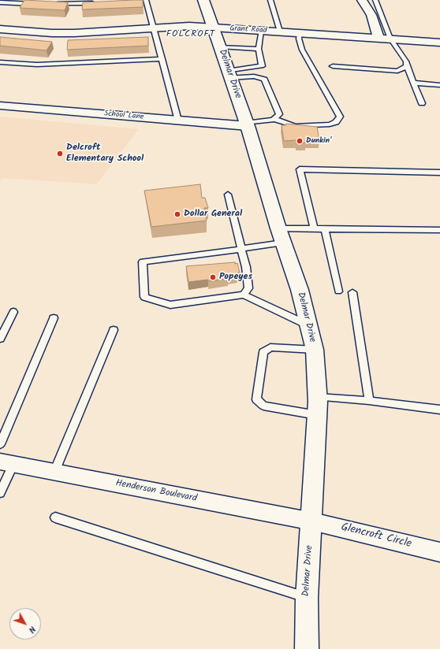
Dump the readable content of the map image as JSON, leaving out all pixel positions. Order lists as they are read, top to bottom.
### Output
{
  "streets": {
    "street": [
      "Grant Road",
      "Delmar Drive",
      "School Lane",
      "Henderson Boulevard",
      "Glencroft Circle"
    ]
  },
  "crossings": [
    ["Grant Road", "Delmar Drive"],
    ["Delmar Drive", "School Lane"],
    ["Delmar Drive", "Henderson Boulevard"],
    ["Delmar Drive", "Glencroft Circle"],
    ["Henderson Boulevard", "Glencroft Circle"]
  ],
  "districts": ["FOLCROFT"],
  "places": [
    "Dunkin'",
    "Delcroft Elementary School",
    "Dollar General",
    "Popeyes"
  ],
  "north": "bottom right"
}
